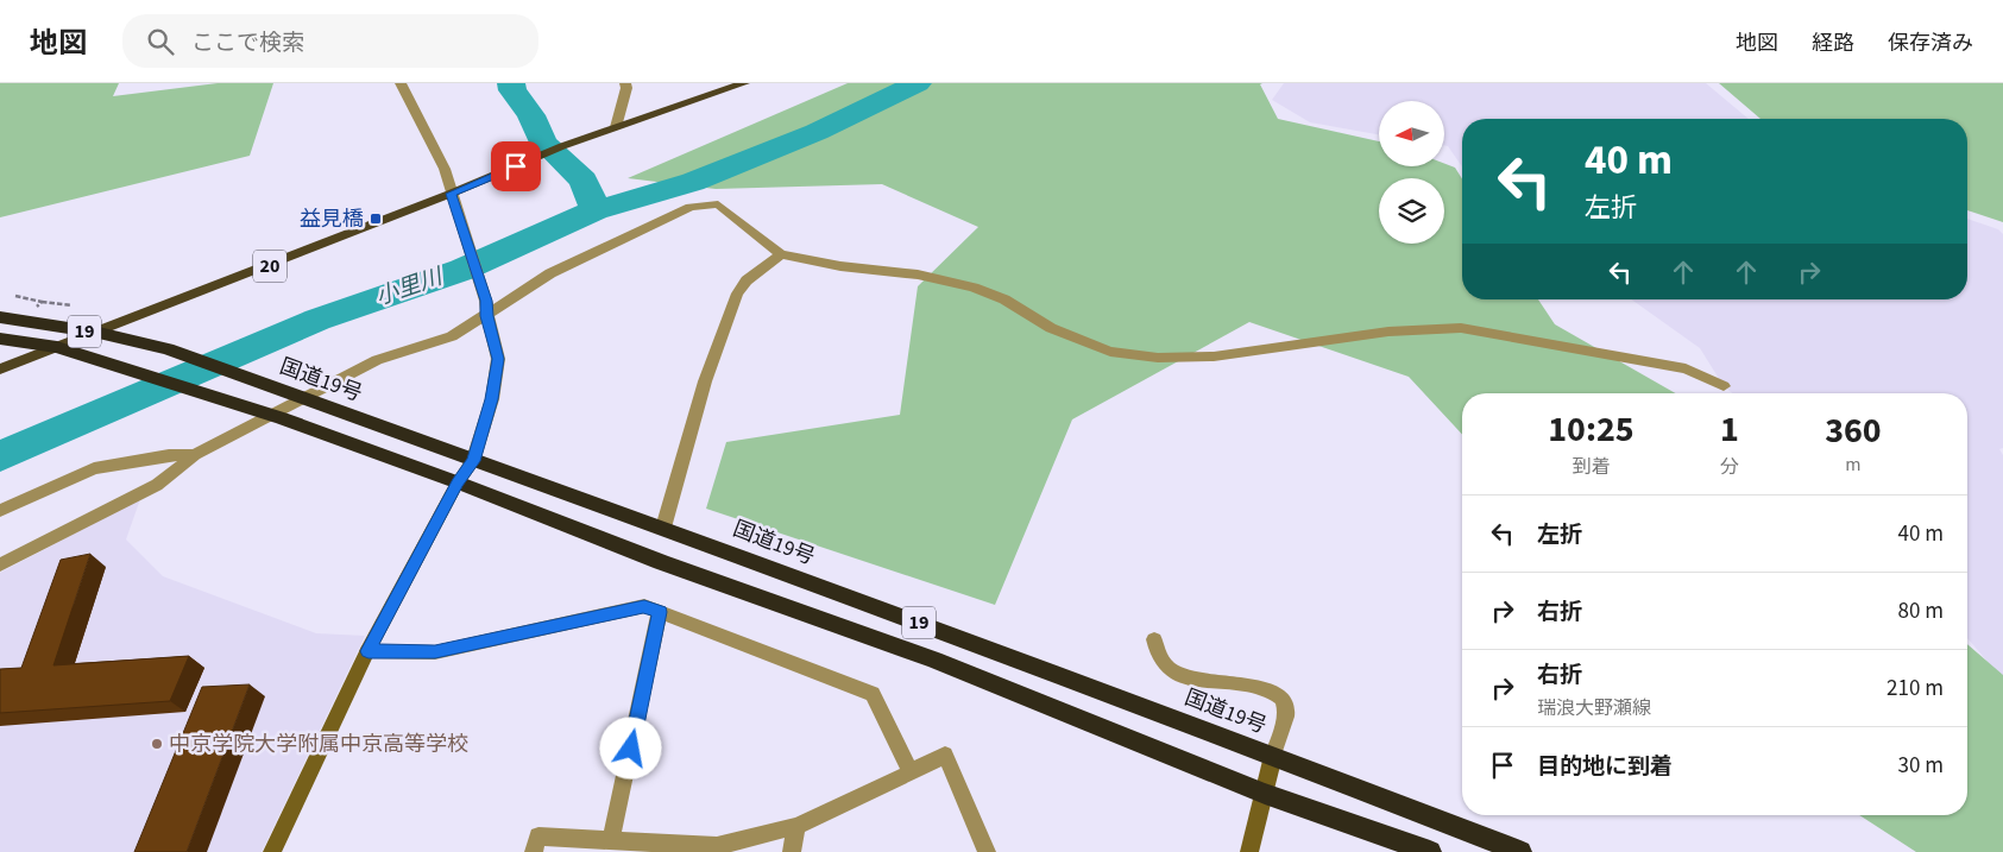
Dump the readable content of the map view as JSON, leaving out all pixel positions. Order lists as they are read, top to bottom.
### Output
{
  "streets": {
    "highway": ["19", "国道19号"],
    "main road": ["20"]
  },
  "crossings": [
    ["20", "19"],
    ["20", "国道19号"]
  ],
  "water": ["小里川"],
  "places": {
    "transit": ["益見橋"],
    "other": ["中京学院大学附属中京高等学校"]
  },
  "north": "left",
  "page": {
    "header": "地図",
    "search": "ここで検索",
    "nav": ["地図", "経路", "保存済み"],
    "turn": ["40 m", "左折"],
    "eta": [
      "10:25",
      "到着",
      "1",
      "分",
      "360",
      "m"
    ],
    "list": [
      {
        "name": "左折",
        "value": "40 m"
      },
      {
        "name": "右折",
        "value": "80 m"
      },
      {
        "name": "右折",
        "note": "瑞浪大野瀬線",
        "value": "210 m"
      },
      {
        "name": "目的地に到着",
        "value": "30 m"
      }
    ]
  }
}
